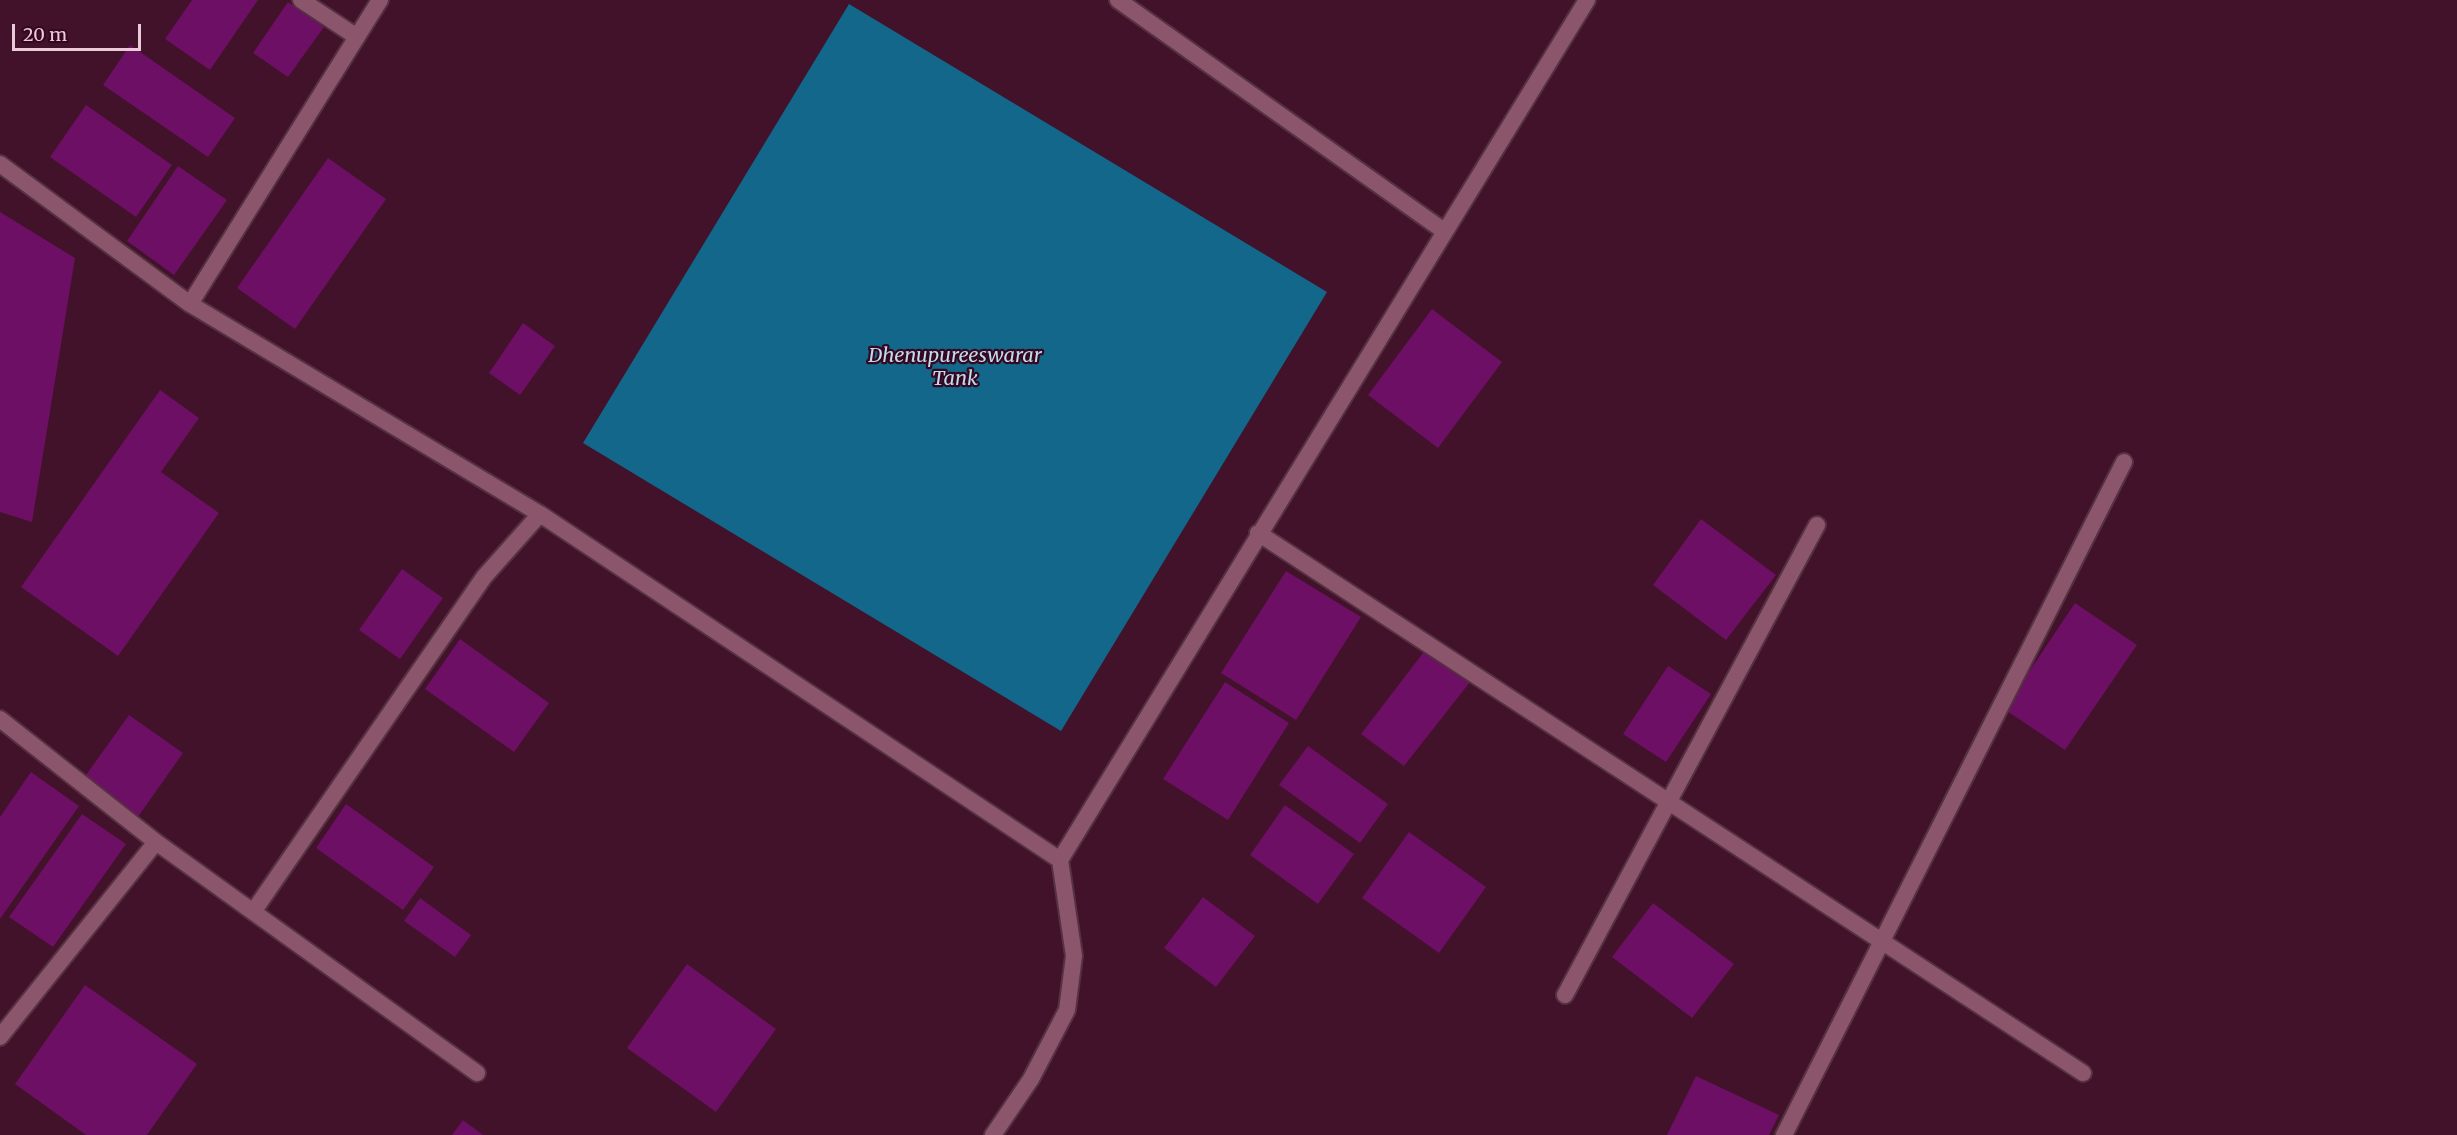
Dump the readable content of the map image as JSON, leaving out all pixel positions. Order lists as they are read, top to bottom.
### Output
{
  "water": ["Dhenupureeswarar Tank"],
  "scale_bar": "20 m"
}
